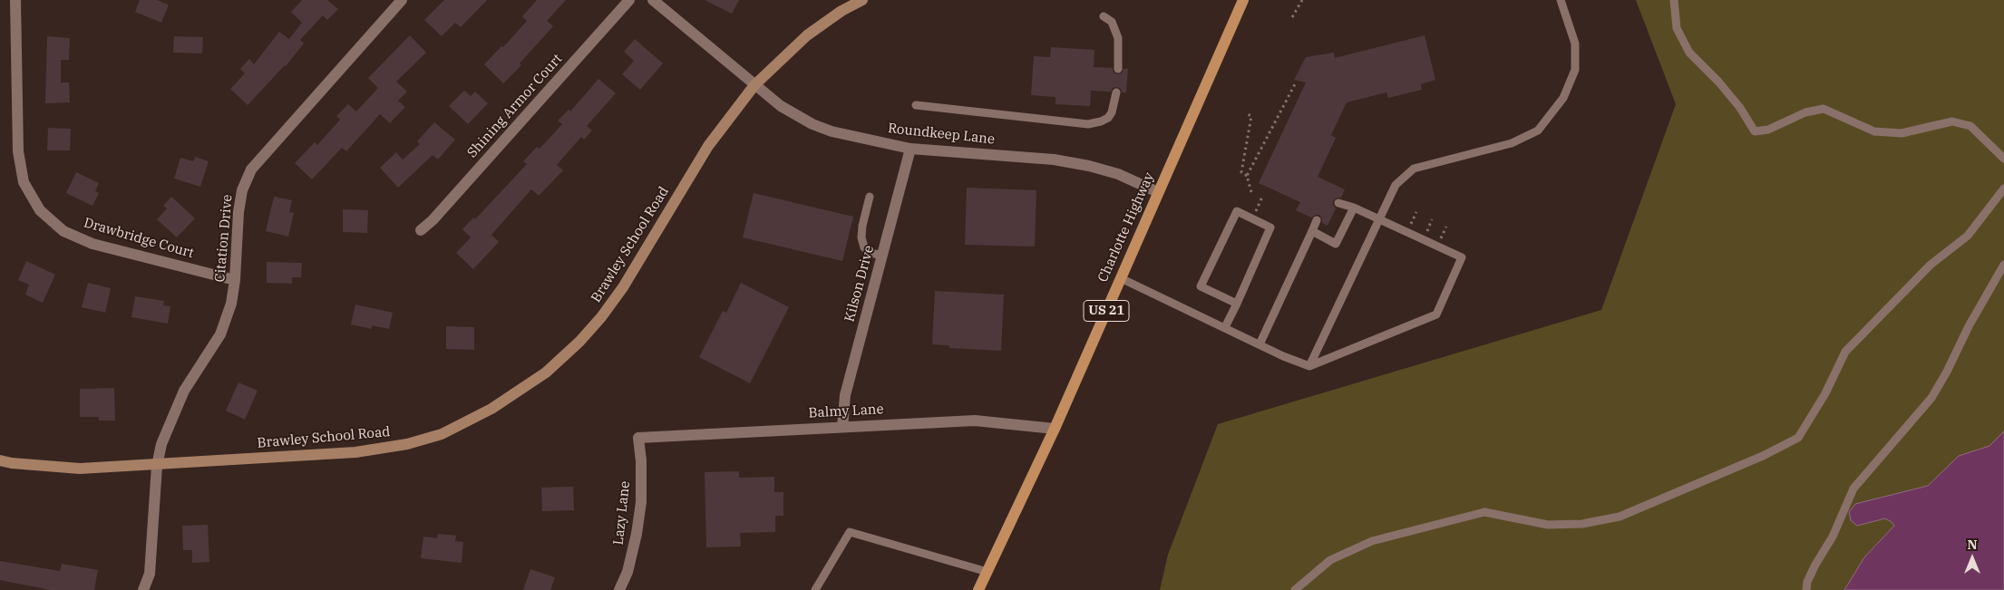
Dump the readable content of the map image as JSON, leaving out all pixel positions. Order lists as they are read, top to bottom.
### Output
{
  "streets": {
    "main road": ["Charlotte Highway", "Brawley School Road", "US 21"],
    "street": [
      "Shining Armor Court",
      "Roundkeep Lane",
      "Drawbridge Court",
      "Citation Drive",
      "Kilson Drive",
      "Balmy Lane",
      "Lazy Lane"
    ]
  },
  "crossings": [
    ["Roundkeep Lane", "Charlotte Highway"],
    ["Roundkeep Lane", "Brawley School Road"],
    ["Roundkeep Lane", "Kilson Drive"],
    ["Charlotte Highway", "Balmy Lane"],
    ["Drawbridge Court", "Citation Drive"],
    ["Citation Drive", "Brawley School Road"],
    ["Kilson Drive", "Balmy Lane"],
    ["Balmy Lane", "Lazy Lane"]
  ],
  "north": "top"
}
